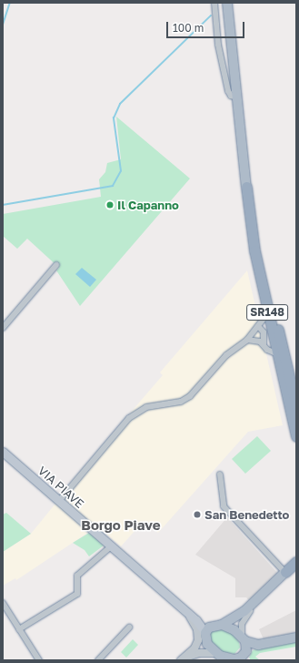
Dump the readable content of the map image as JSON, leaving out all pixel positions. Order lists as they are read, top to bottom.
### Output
{
  "streets": {
    "highway": ["SR148"],
    "main road": ["VIA PIAVE"]
  },
  "districts": ["Borgo Piave"],
  "places": ["Il Capanno", "San Benedetto"],
  "scale_bar": "100 m"
}
